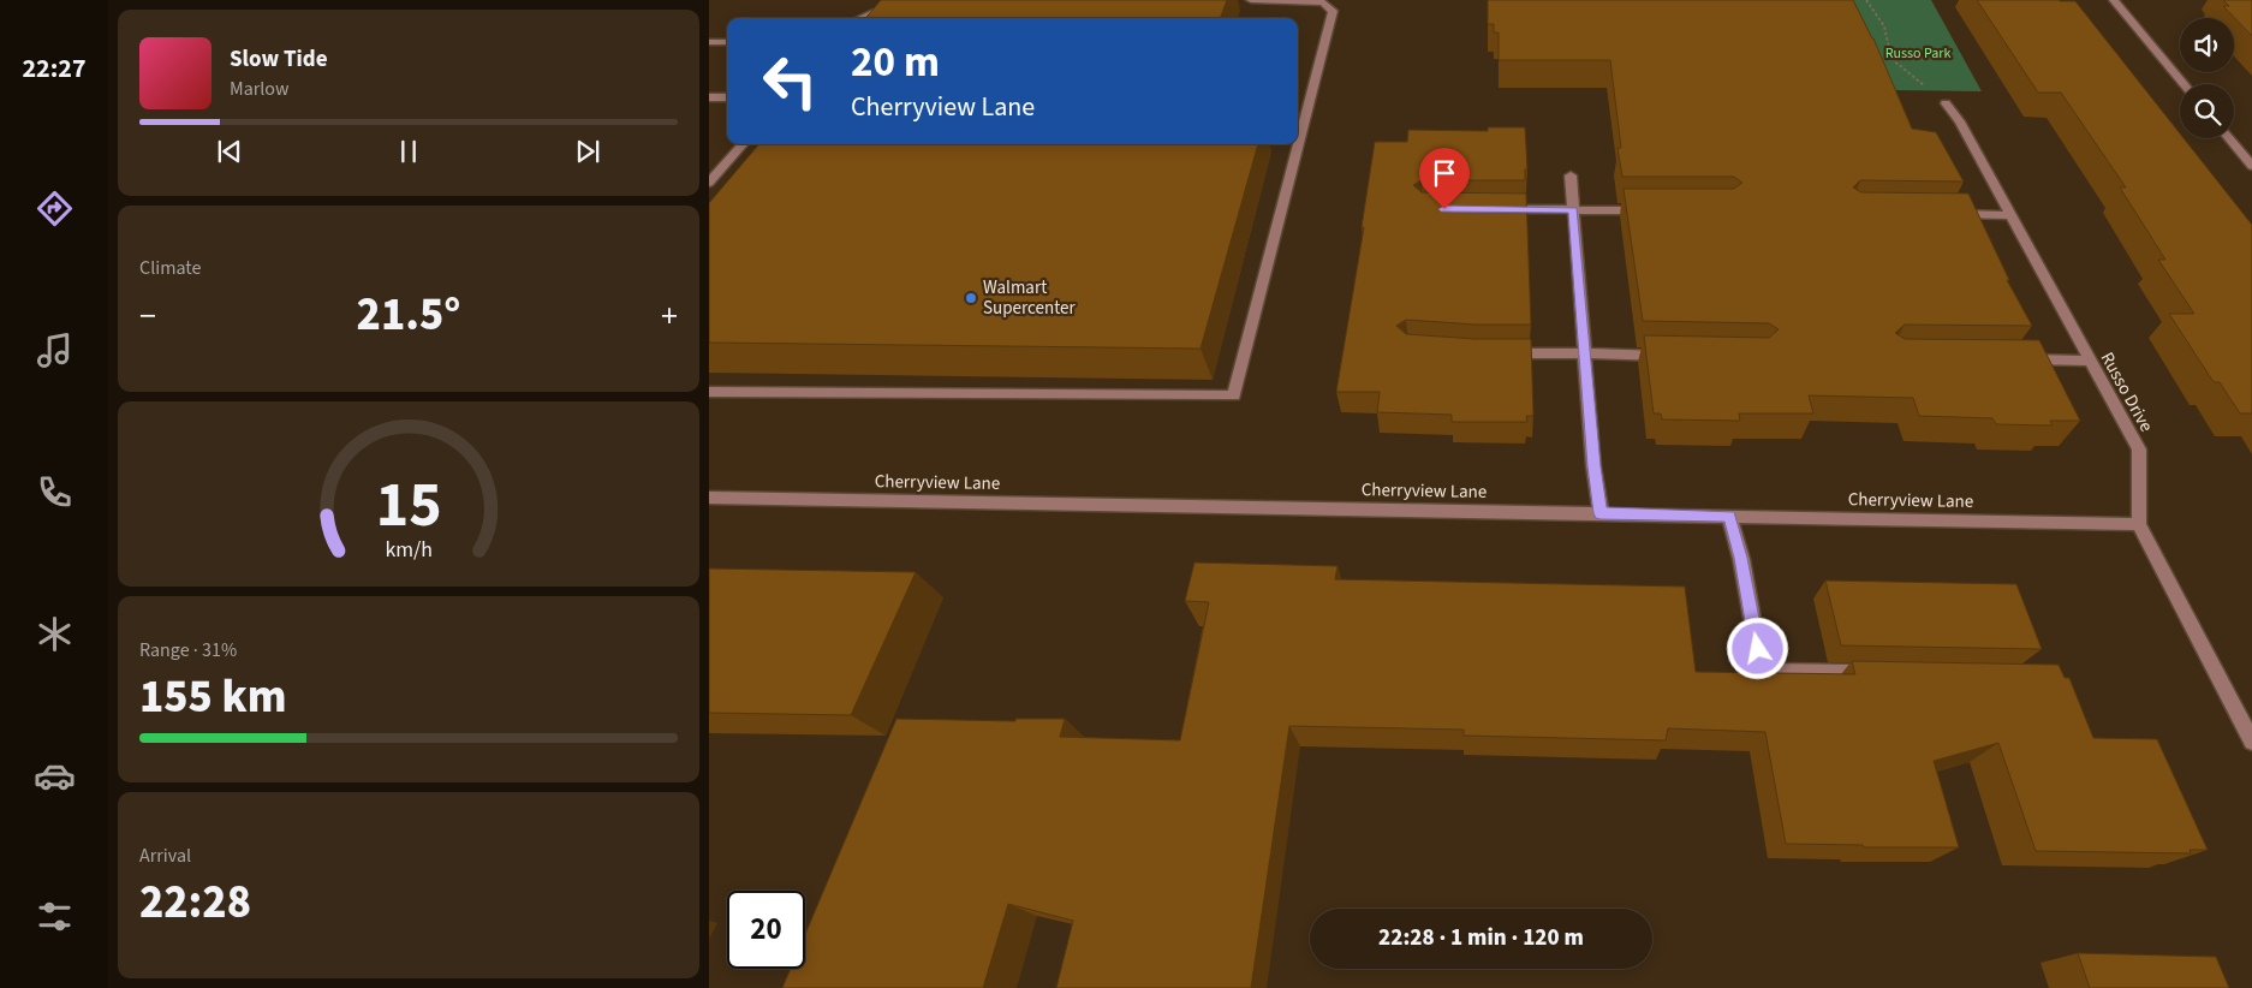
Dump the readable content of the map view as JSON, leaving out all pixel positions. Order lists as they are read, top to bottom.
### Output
{
  "streets": {
    "street": ["Russo Drive", "Cherryview Lane"]
  },
  "crossings": [
    ["Russo Drive", "Cherryview Lane"]
  ],
  "parks": ["Russo Park"],
  "places": ["Walmart Supercenter"],
  "page": {
    "tabs": "22:27",
    "turn": ["20 m", "Cherryview Lane"],
    "song": ["Slow Tide", "Marlow"],
    "tile": [
      "Climate",
      ["Range · 31%", "155 km"],
      ["Arrival", "22:28"]
    ],
    "heat": ["−", "21.5°", "+"],
    "limit": "20",
    "trip": "22:28 · 1 min · 120 m",
    "gauge": ["15", "km/h"]
  }
}
